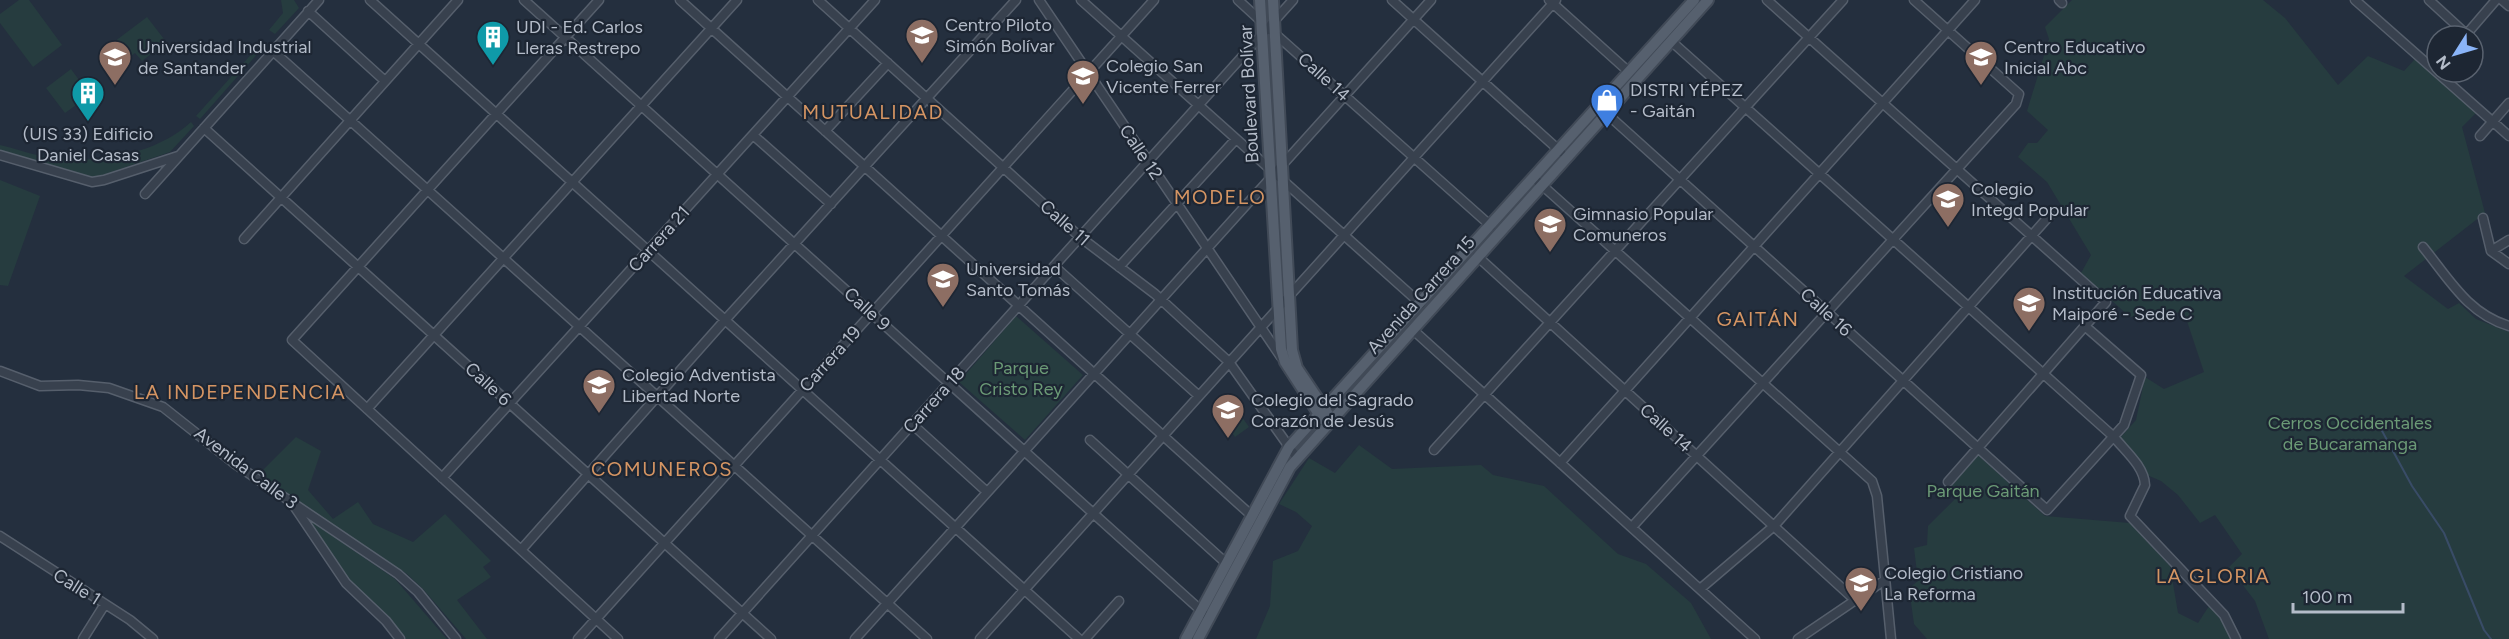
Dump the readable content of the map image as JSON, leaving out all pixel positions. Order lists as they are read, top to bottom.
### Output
{
  "streets": {
    "main road": ["Boulevard Bolívar", "Avenida Carrera 15"],
    "street": [
      "Calle 14",
      "Calle 12",
      "Calle 11",
      "Carrera 21",
      "Calle 9",
      "Calle 16",
      "Carrera 19",
      "Calle 6",
      "Carrera 18",
      "Avenida Calle 3",
      "Calle 1"
    ]
  },
  "crossings": [
    ["Calle 14", "Boulevard Bolívar"],
    ["Calle 14", "Avenida Carrera 15"],
    ["Calle 14", "Carrera 18"],
    ["Boulevard Bolívar", "Calle 12"],
    ["Boulevard Bolívar", "Avenida Carrera 15"],
    ["Boulevard Bolívar", "Carrera 18"],
    ["Calle 12", "Carrera 19"],
    ["Calle 12", "Carrera 18"],
    ["Calle 11", "Carrera 21"],
    ["Calle 11", "Avenida Carrera 15"],
    ["Calle 11", "Carrera 19"],
    ["Calle 11", "Carrera 18"],
    ["Carrera 21", "Calle 9"],
    ["Carrera 21", "Calle 6"],
    ["Avenida Carrera 15", "Calle 9"],
    ["Avenida Carrera 15", "Calle 16"],
    ["Calle 9", "Carrera 19"],
    ["Calle 9", "Carrera 18"],
    ["Carrera 19", "Calle 6"],
    ["Calle 6", "Carrera 18"]
  ],
  "districts": [
    "MUTUALIDAD",
    "MODELO",
    "GAITÁN",
    "LA INDEPENDENCIA",
    "COMUNEROS",
    "LA GLORIA"
  ],
  "parks": ["Parque Cristo Rey", "Cerros Occidentales de Bucaramanga", "Parque Gaitán"],
  "places": {
    "school or university": [
      "Centro Piloto Simón Bolívar",
      "Universidad Industrial de Santander",
      "Centro Educativo Inicial Abc",
      "Colegio San Vicente Ferrer",
      "Colegio Integd Popular",
      "Gimnasio Popular Comuneros",
      "Universidad Santo Tomás",
      "Institución Educativa Maiporé - Sede C",
      "Colegio Adventista Libertad Norte",
      "Colegio del Sagrado Corazón de Jesús",
      "Colegio Cristiano La Reforma"
    ],
    "building": ["UDI - Ed. Carlos Lleras Restrepo", "(UIS 33) Edificio Daniel Casas"],
    "shop": ["DISTRI YÉPEZ - Gaitán"]
  },
  "scale_bar": "100 m",
  "north": "bottom left"
}
